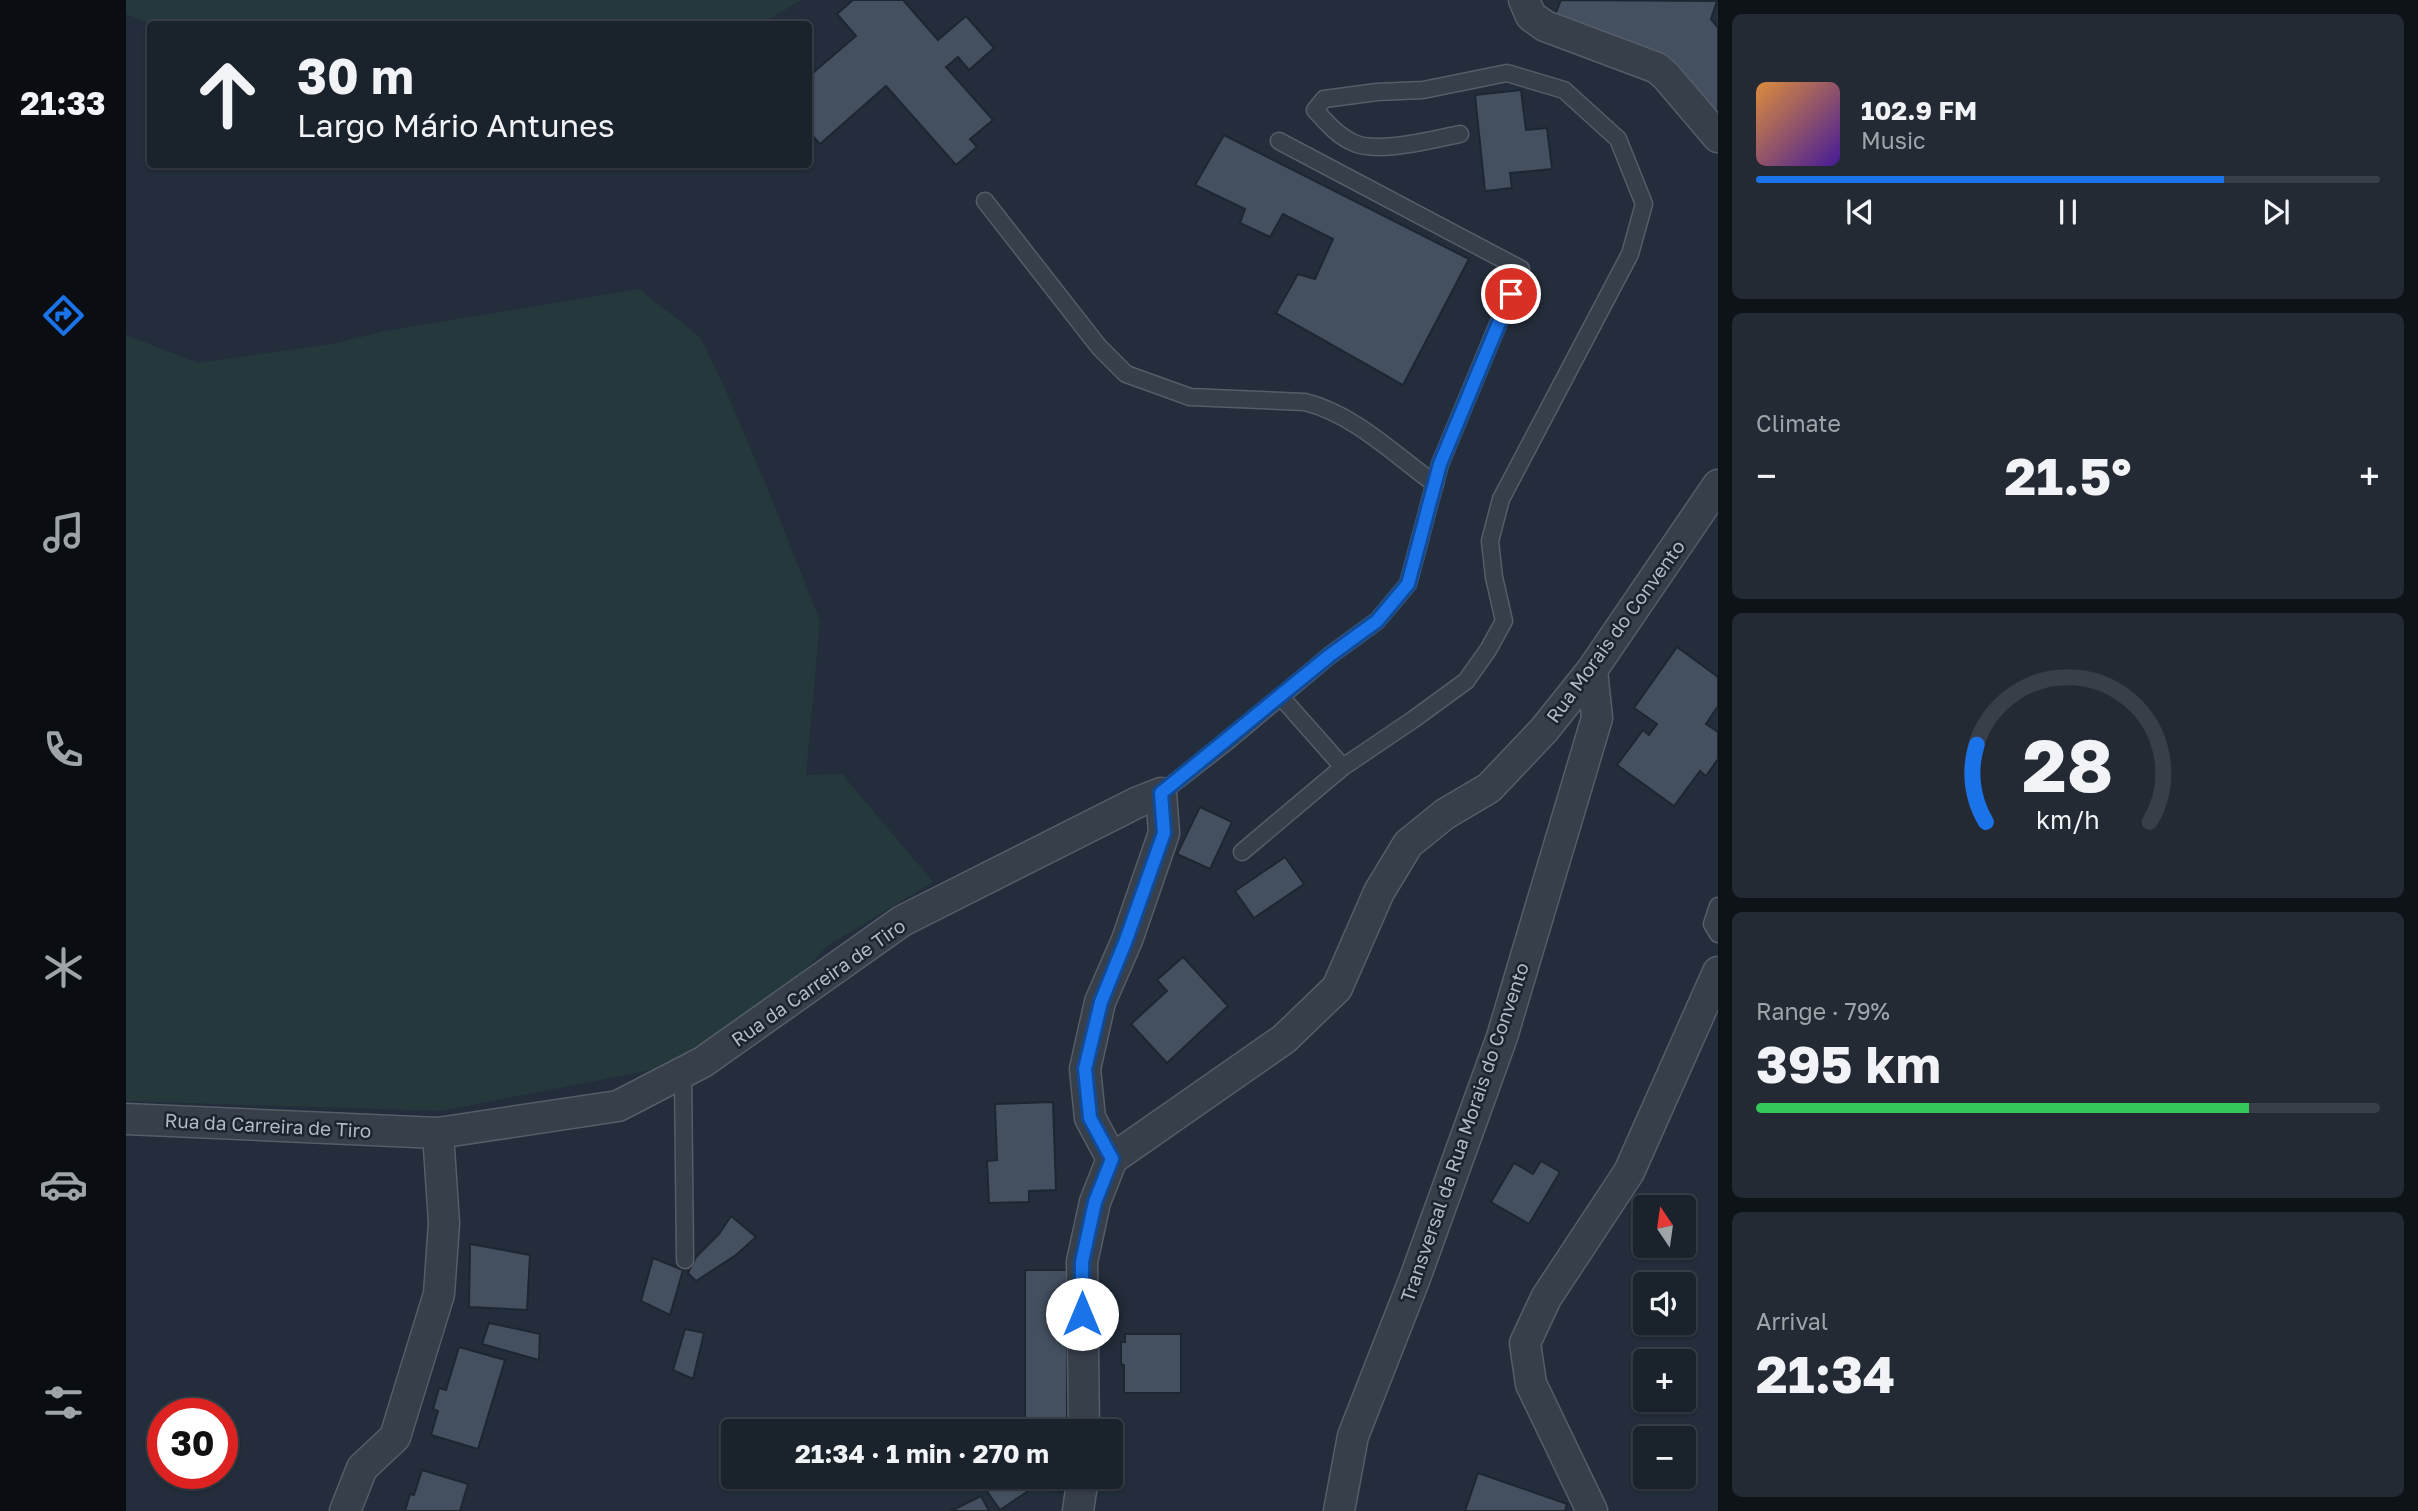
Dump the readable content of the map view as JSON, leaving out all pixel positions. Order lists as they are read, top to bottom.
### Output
{
  "streets": {
    "street": ["Rua Morais do Convento", "Rua da Carreira de Tiro", "Transversal da Rua Morais do Convento"]
  },
  "crossings": [
    ["Rua Morais do Convento", "Transversal da Rua Morais do Convento"]
  ],
  "north": "top",
  "page": {
    "tabs": "21:33",
    "turn": ["30 m", "Largo Mário Antunes"],
    "song": ["102.9 FM", "Music"],
    "tile": [
      "Climate",
      ["Range · 79%", "395 km"],
      ["Arrival", "21:34"]
    ],
    "heat": ["−", "21.5°", "+"],
    "map_buttons": ["+", "−"],
    "limit": "30",
    "trip": "21:34 · 1 min · 270 m",
    "gauge": ["28", "km/h"]
  }
}
